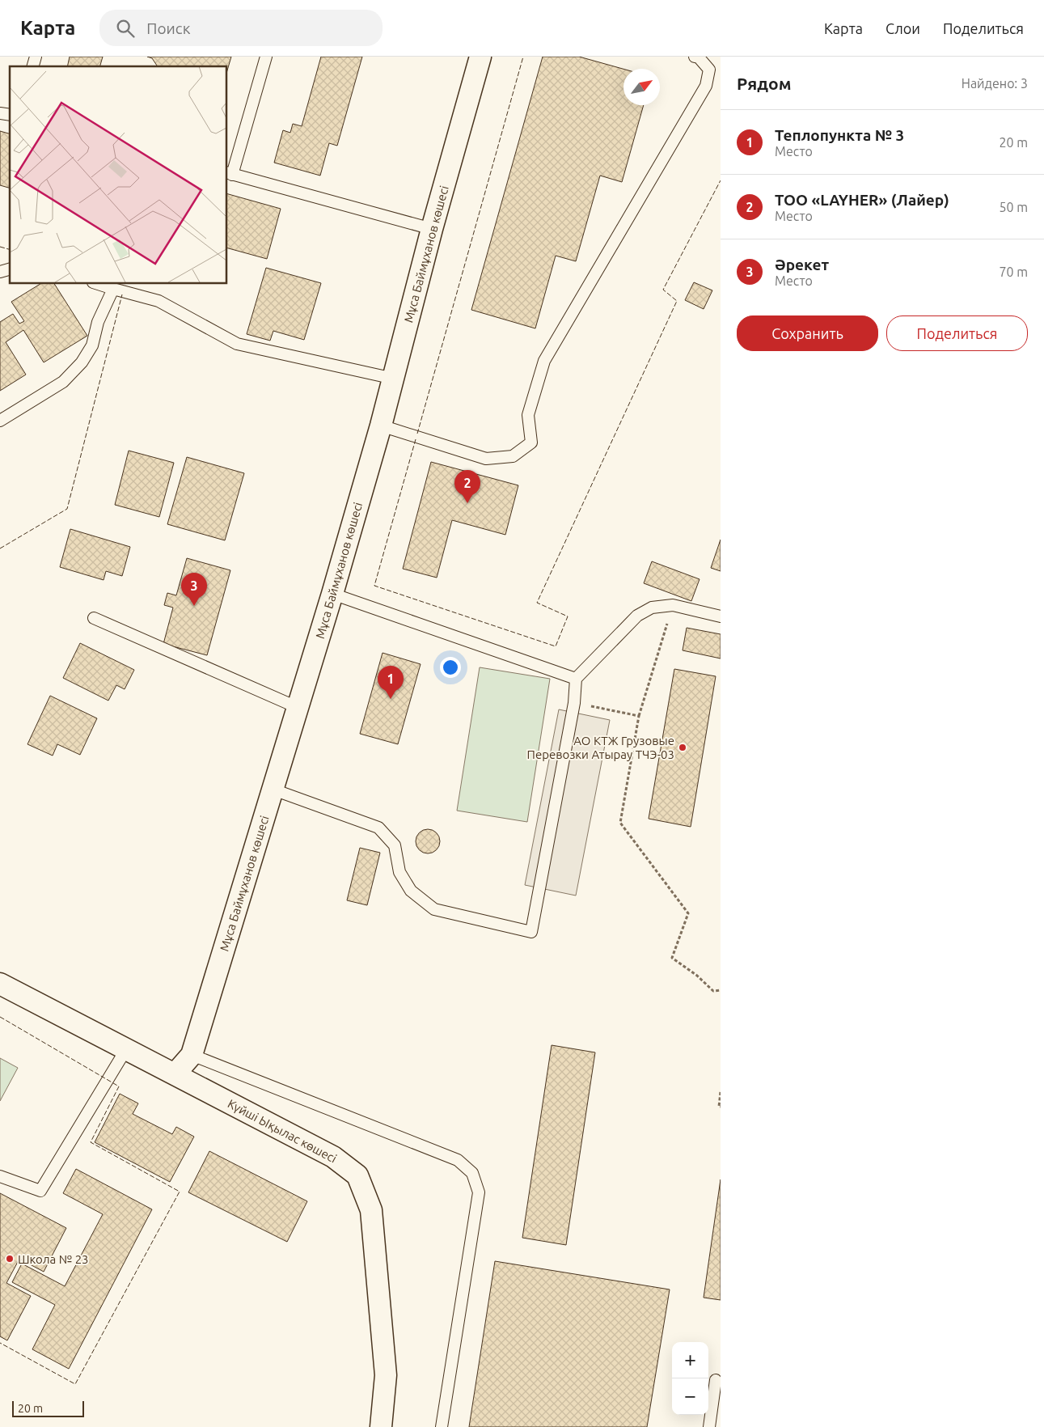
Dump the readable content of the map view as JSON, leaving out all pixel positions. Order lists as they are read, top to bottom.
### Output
{
  "streets": {
    "street": ["Мұса Баймұханов көшесі", "Күйші Ықылас көшесі"]
  },
  "crossings": [
    ["Мұса Баймұханов көшесі", "Күйші Ықылас көшесі"]
  ],
  "places": ["АО КТЖ Грузовые Перевозки Атырау ТЧЭ-03", "Школа № 23"],
  "scale_bar": "20 m",
  "north": "top right",
  "page": {
    "header": "Карта",
    "search": "Поиск",
    "nav": ["Карта", "Слои", "Поделиться"],
    "heading": ["Рядом", "Найдено: 3"],
    "list": [
      {
        "mark": "1",
        "name": "Теплопункта № 3",
        "note": "Место",
        "value": "20 m"
      },
      {
        "mark": "2",
        "name": "ТОО «LAYHER» (Лайер)",
        "note": "Место",
        "value": "50 m"
      },
      {
        "mark": "3",
        "name": "Әрекет",
        "note": "Место",
        "value": "70 m"
      }
    ],
    "buttons": ["Сохранить", "Поделиться"],
    "pins": ["2", "3", "1"],
    "map_buttons": ["+", "−"],
    "scale": "20 m"
  }
}
